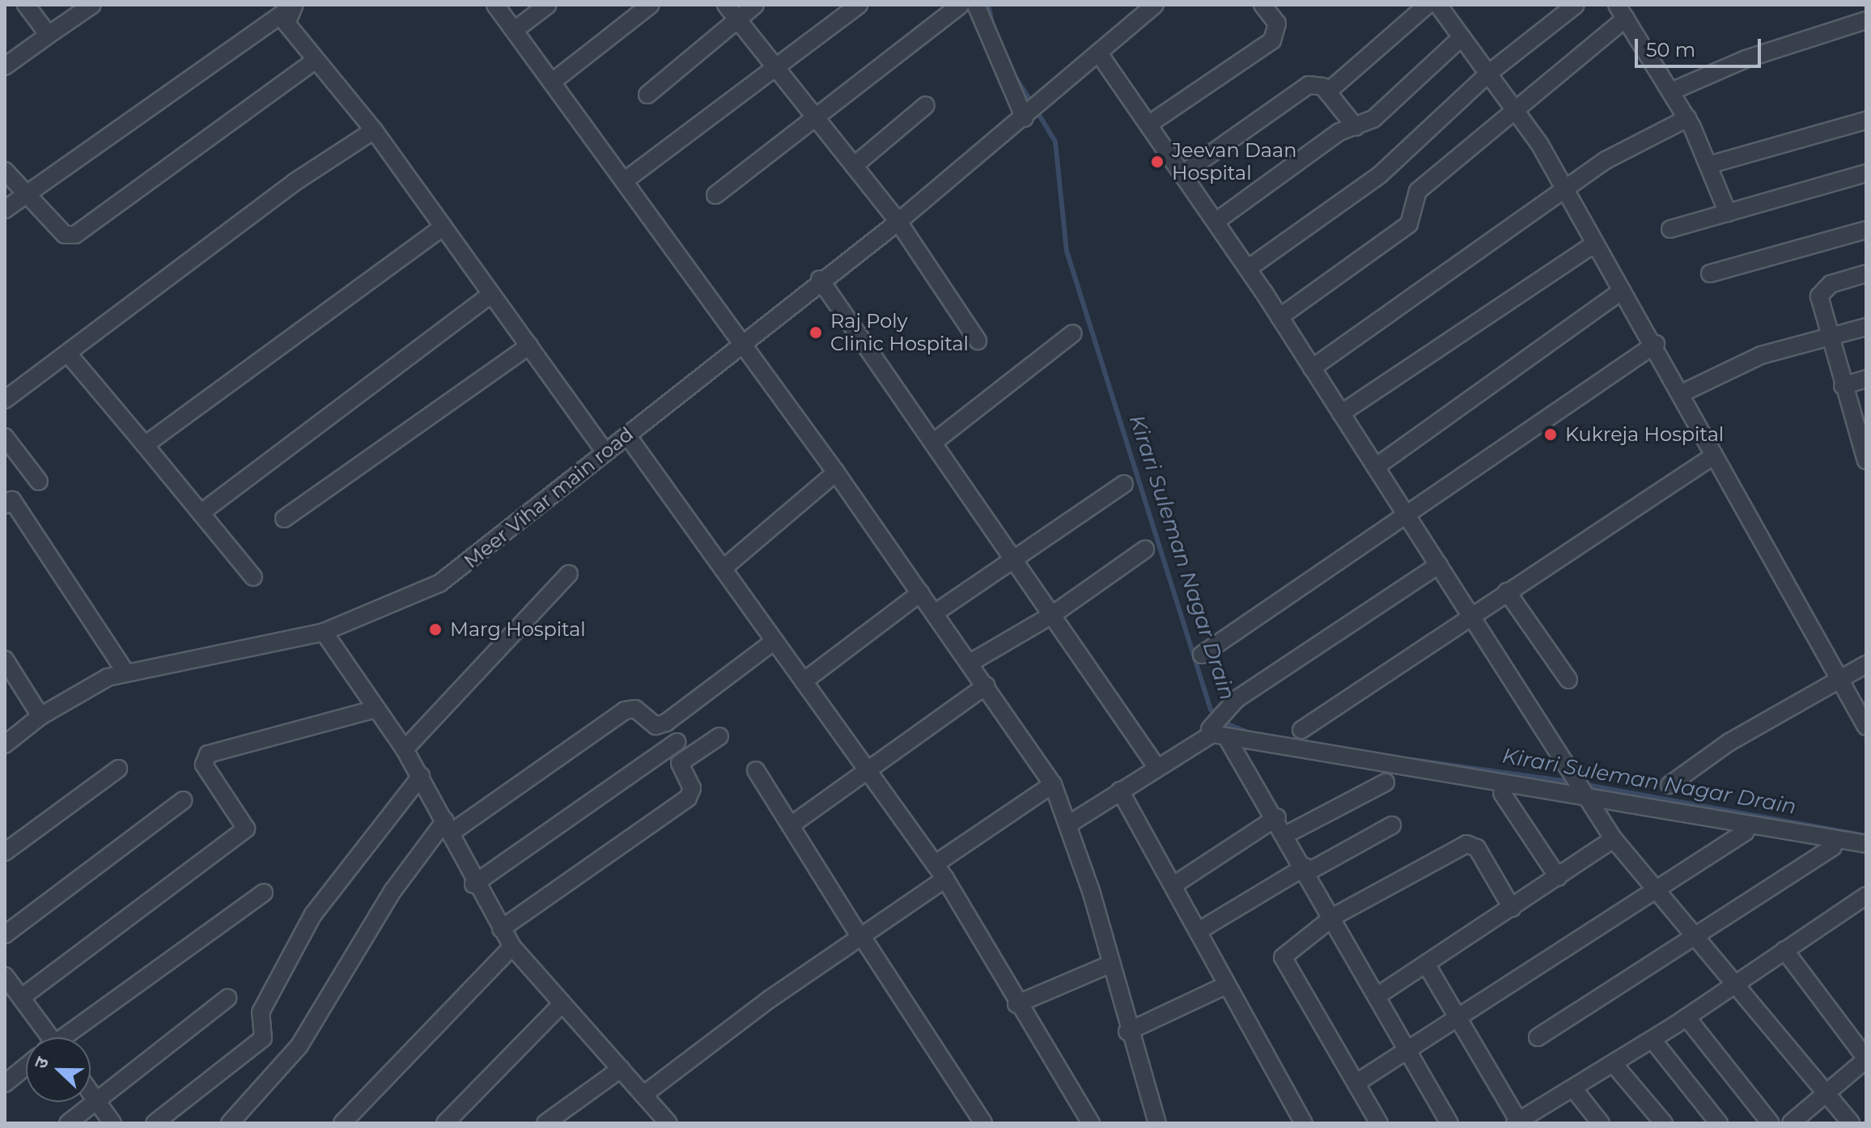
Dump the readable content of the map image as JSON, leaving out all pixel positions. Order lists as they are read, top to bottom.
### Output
{
  "streets": {
    "street": ["Meer Vihar main road"]
  },
  "water": ["Kirari Suleman Nagar Drain"],
  "places": [
    "Jeevan Daan Hospital",
    "Raj Poly Clinic Hospital",
    "Kukreja Hospital",
    "Marg Hospital"
  ],
  "scale_bar": "50 m",
  "north": "left"
}
